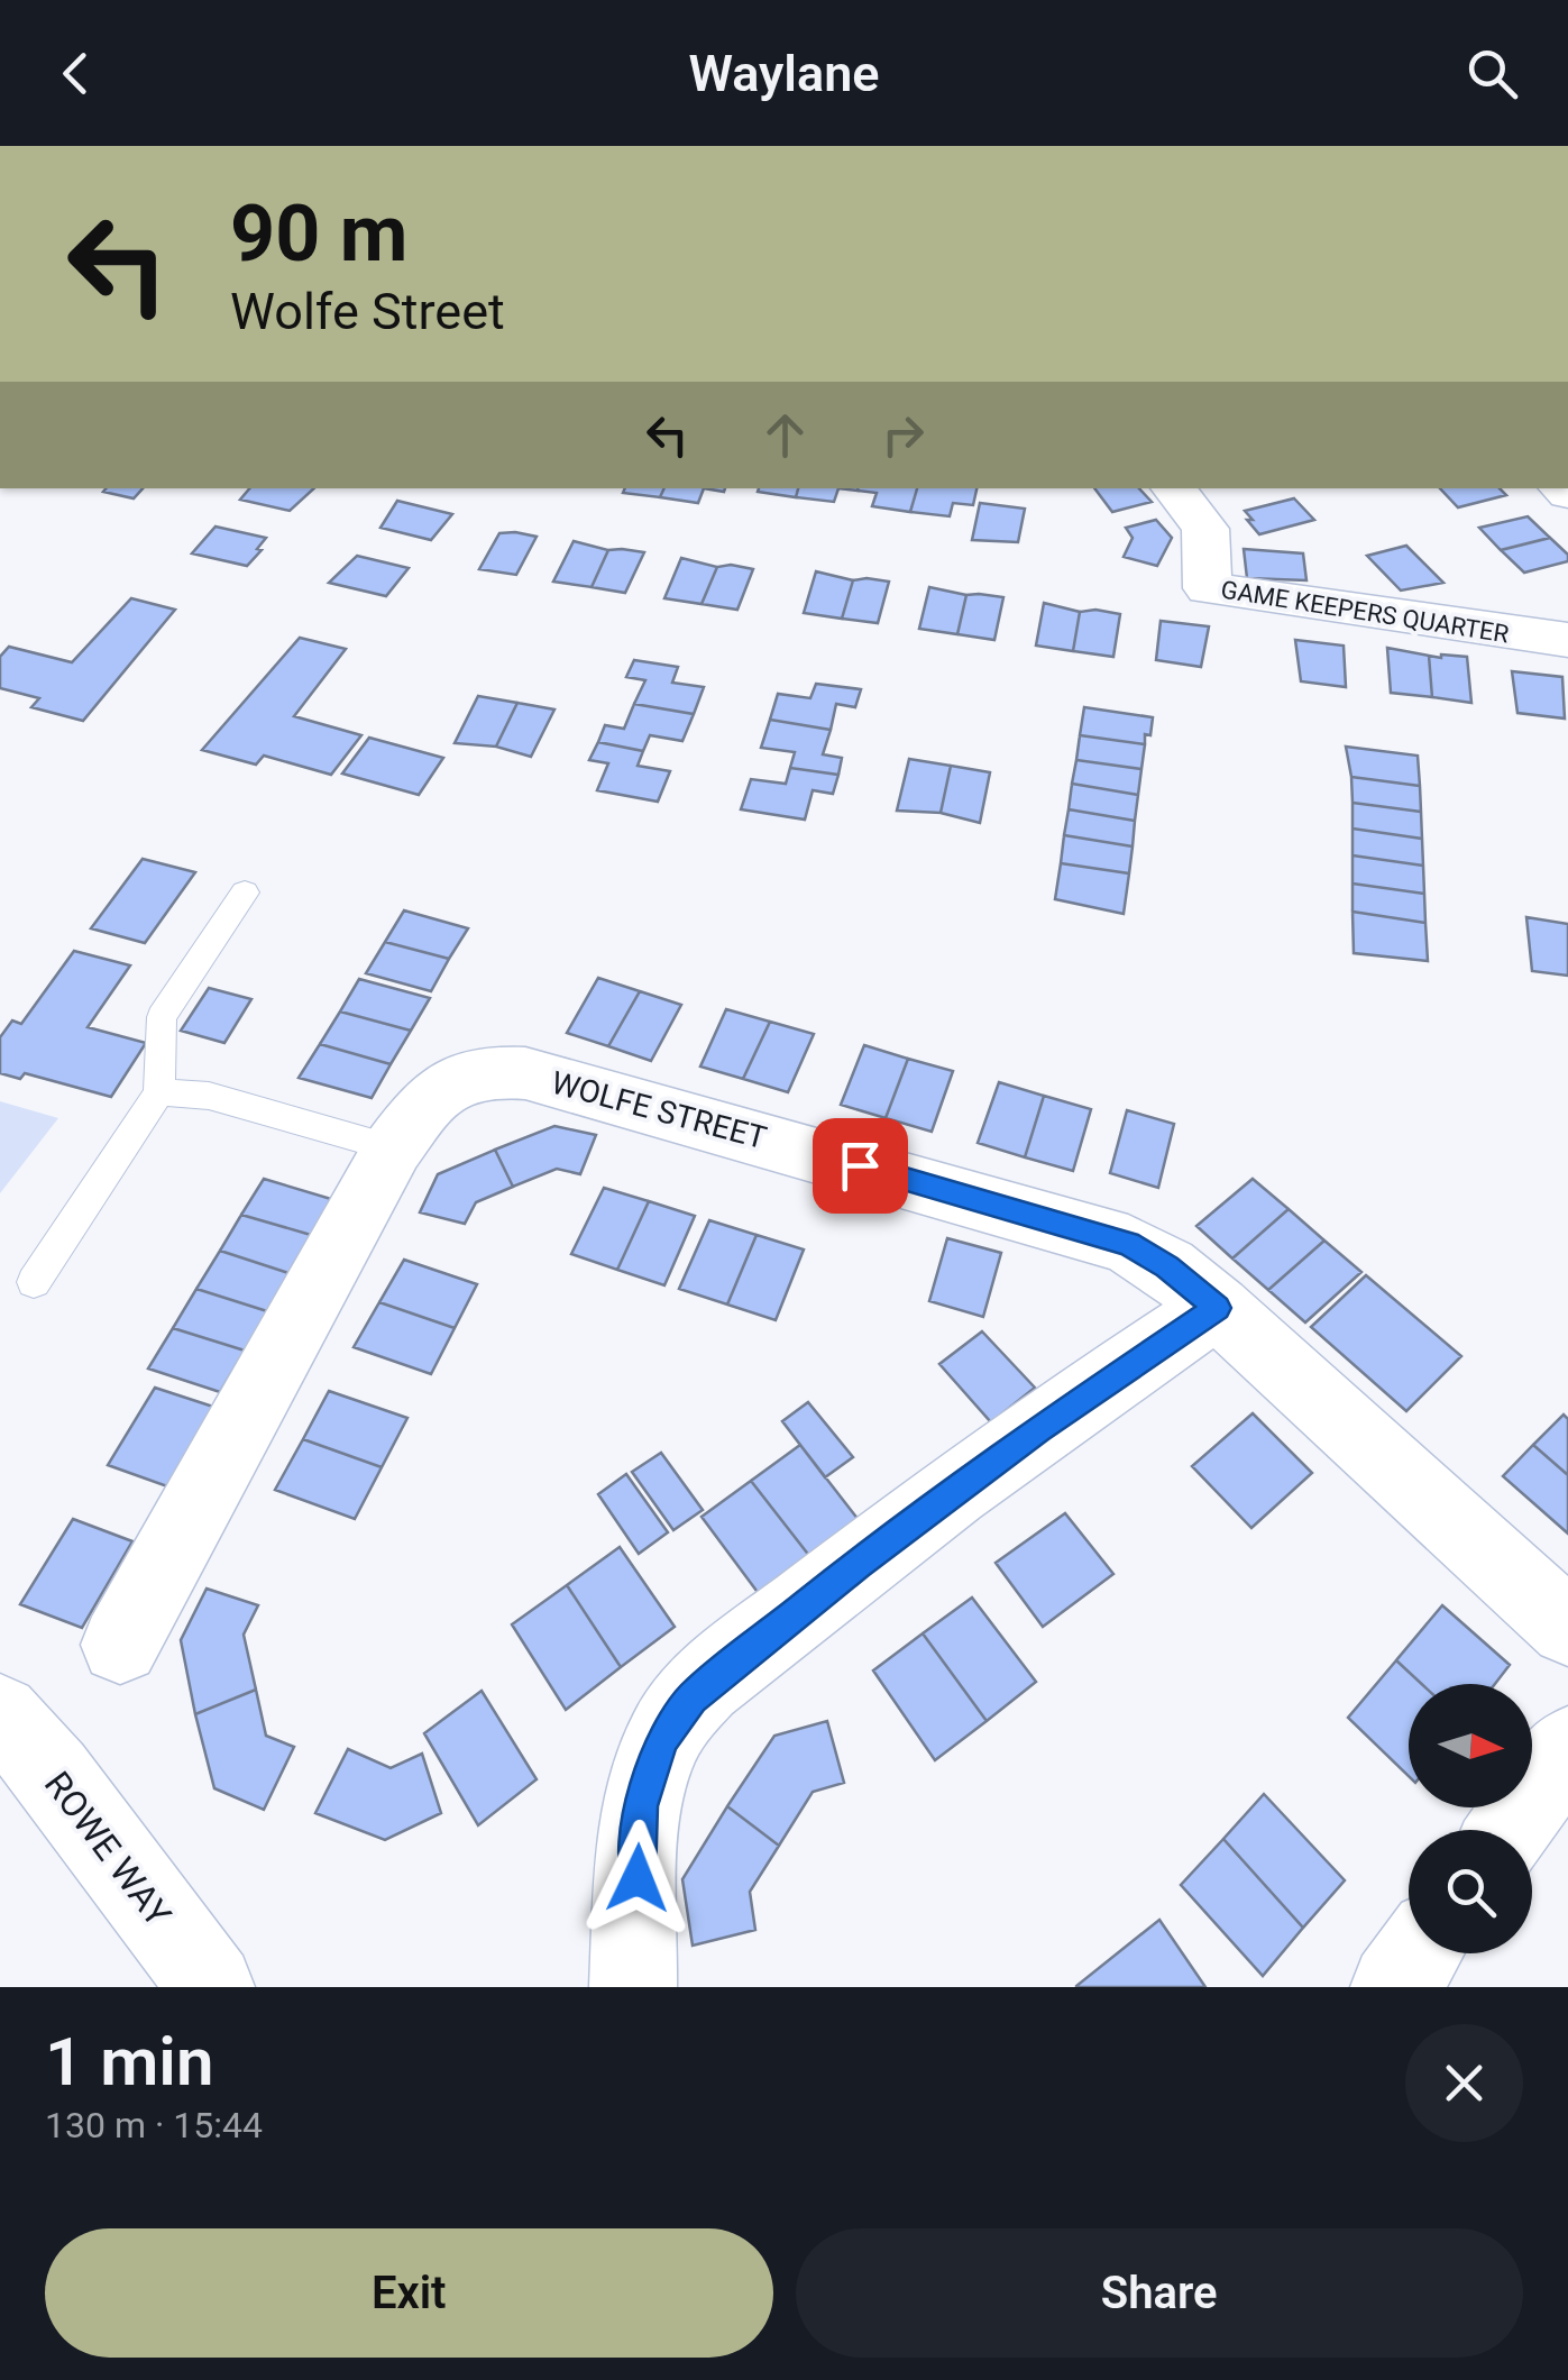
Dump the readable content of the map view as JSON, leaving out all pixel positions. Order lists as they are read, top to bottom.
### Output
{
  "streets": {
    "street": ["GAME KEEPERS QUARTER", "WOLFE STREET", "ROWE WAY"]
  },
  "north": "right",
  "page": {
    "header": "Waylane",
    "turn": ["90 m", "Wolfe Street"],
    "heading": ["1 min", "130 m · 15:44"],
    "buttons": ["Exit", "Share"]
  }
}
